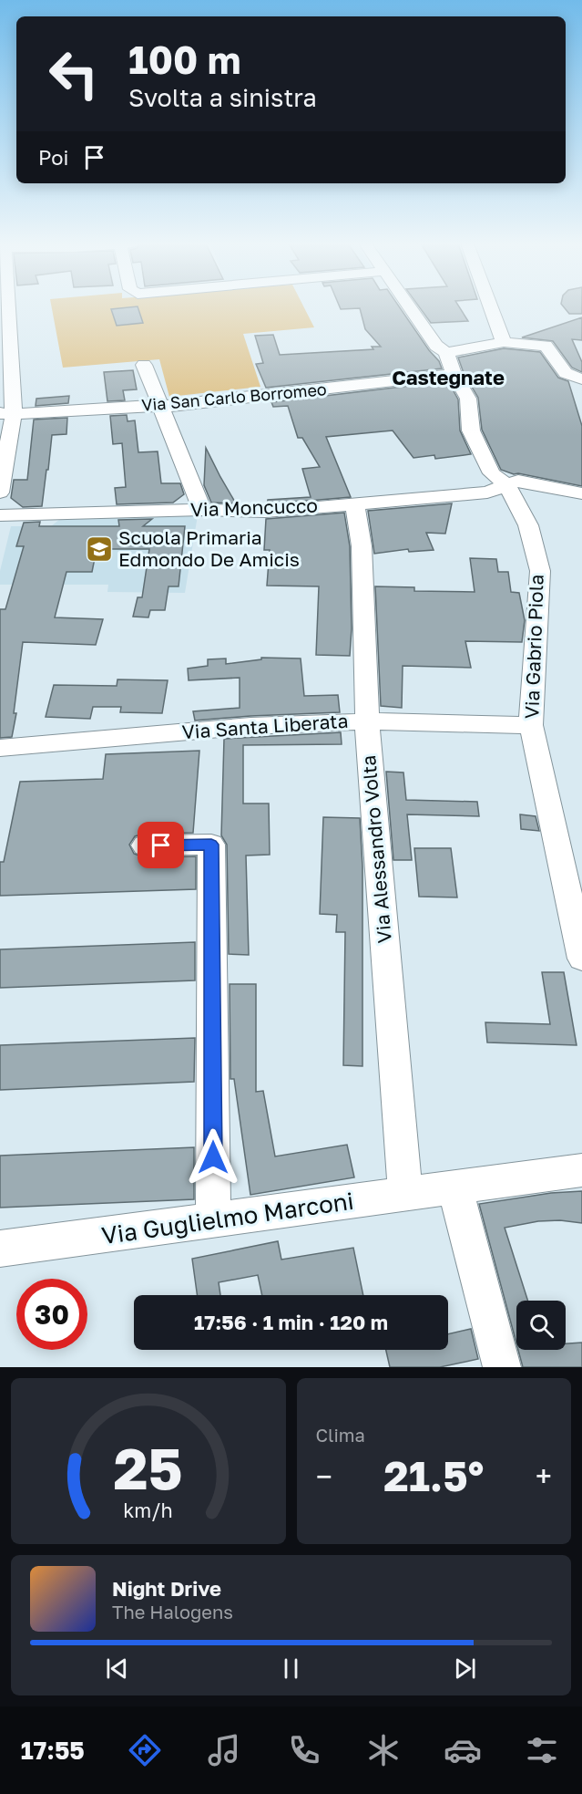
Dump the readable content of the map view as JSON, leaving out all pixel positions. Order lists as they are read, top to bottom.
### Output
{
  "streets": {
    "street": [
      "Via San Carlo Borromeo",
      "Via Moncucco",
      "Via Gabrio Piola",
      "Via Santa Liberata",
      "Via Alessandro Volta",
      "Via Guglielmo Marconi"
    ]
  },
  "crossings": [
    ["Via San Carlo Borromeo", "Via Gabrio Piola"],
    ["Via Moncucco", "Via Gabrio Piola"],
    ["Via Moncucco", "Via Alessandro Volta"],
    ["Via Gabrio Piola", "Via Santa Liberata"],
    ["Via Santa Liberata", "Via Alessandro Volta"],
    ["Via Alessandro Volta", "Via Guglielmo Marconi"]
  ],
  "districts": ["Castegnate"],
  "places": {
    "school or university": ["Scuola Primaria Edmondo De Amicis"]
  },
  "page": {
    "turn": ["100 m", "Svolta a sinistra"],
    "then": "Poi",
    "limit": "30",
    "trip": "17:56 · 1 min · 120 m",
    "tile": "Clima",
    "heat": ["−", "21.5°", "+"],
    "song": ["Night Drive", "The Halogens"],
    "tabs": "17:55",
    "gauge": ["25", "km/h"]
  }
}
